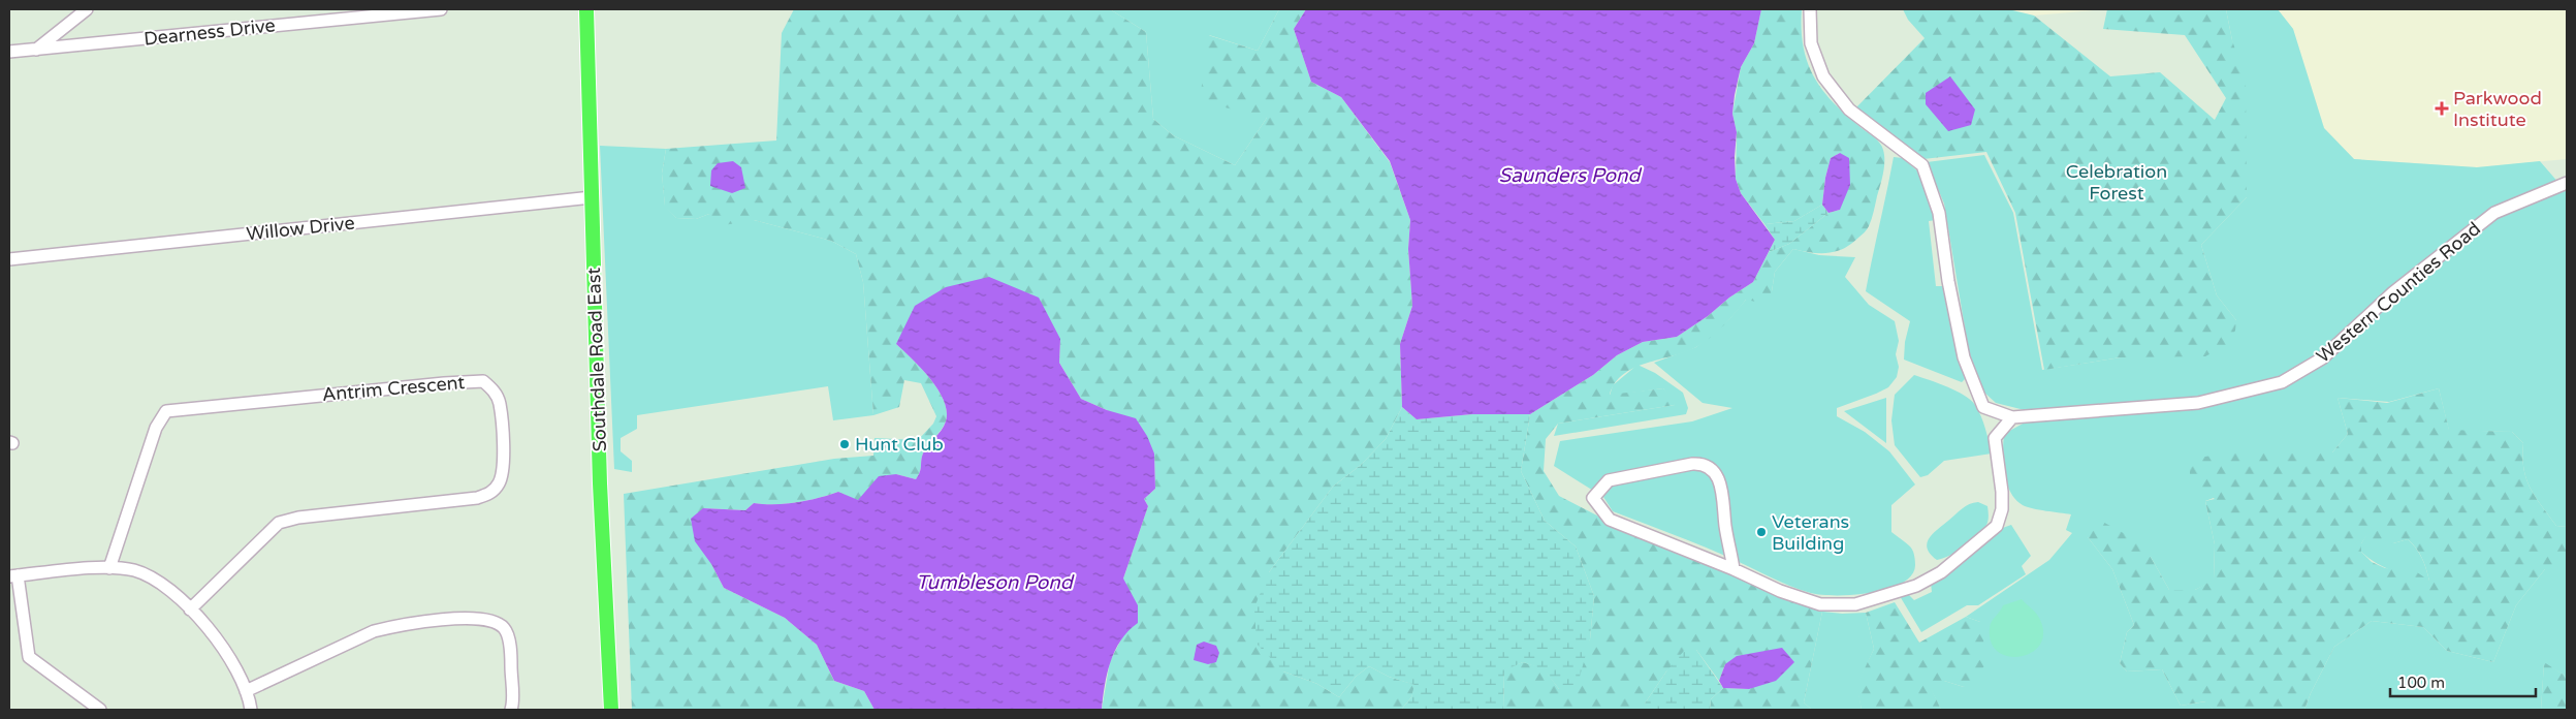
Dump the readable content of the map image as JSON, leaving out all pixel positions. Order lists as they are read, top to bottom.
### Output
{
  "streets": {
    "main road": ["Southdale Road East"],
    "street": [
      "Dearness Drive",
      "Willow Drive",
      "Western Counties Road",
      "Antrim Crescent"
    ]
  },
  "crossings": [
    ["Willow Drive", "Southdale Road East"]
  ],
  "water": ["Saunders Pond", "Tumbleson Pond"],
  "parks": ["Celebration Forest"],
  "places": {
    "health": ["Parkwood Institute"],
    "other": ["Hunt Club", "Veterans Building"]
  },
  "scale_bar": "100 m"
}
